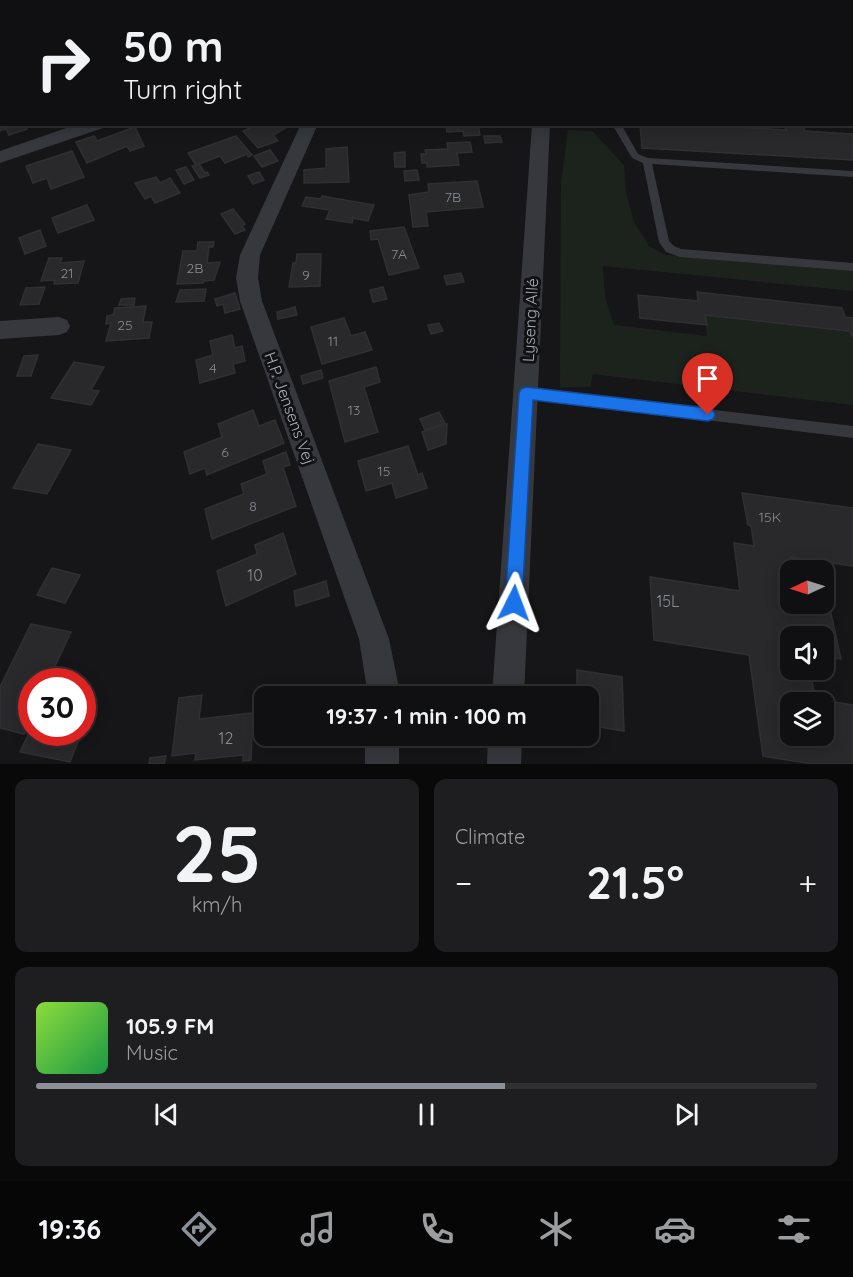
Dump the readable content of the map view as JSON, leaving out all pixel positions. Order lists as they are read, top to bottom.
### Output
{
  "streets": {
    "street": ["Lyseng Allé", "H.P. Jensens Vej"]
  },
  "house_numbers": [
    "7B",
    "7A",
    "2B",
    "21",
    "9",
    "25",
    "11",
    "4",
    "13",
    "6",
    "15",
    "8",
    "15K",
    "10",
    "15L",
    "12"
  ],
  "north": "left",
  "page": {
    "turn": ["50 m", "Turn right"],
    "limit": "30",
    "trip": "19:37 · 1 min · 100 m",
    "tile": [
      ["25", "km/h"],
      "Climate"
    ],
    "heat": ["−", "21.5°", "+"],
    "song": ["105.9 FM", "Music"],
    "tabs": "19:36"
  }
}
